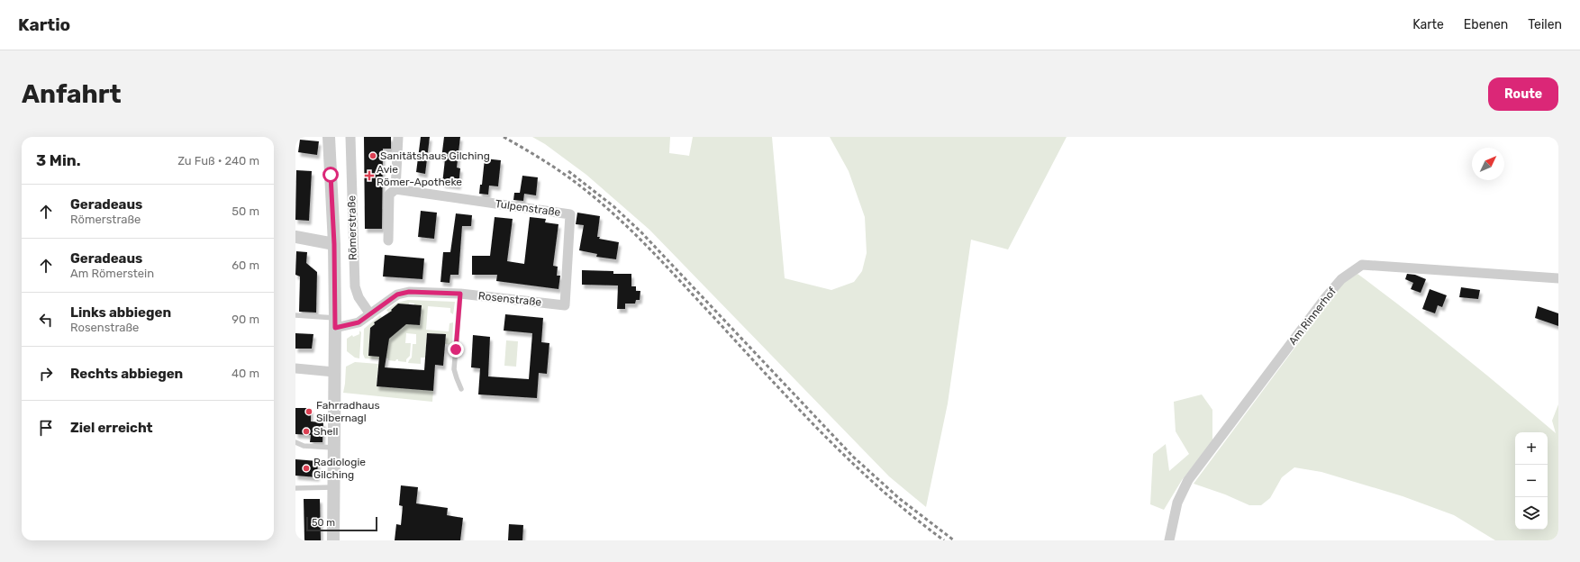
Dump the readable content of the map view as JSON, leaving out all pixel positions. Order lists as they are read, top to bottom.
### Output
{
  "streets": {
    "street": [
      "Tulpenstraße",
      "Römerstraße",
      "Rosenstraße",
      "Am Rinnerhof"
    ]
  },
  "crossings": [
    ["Tulpenstraße", "Rosenstraße"],
    ["Römerstraße", "Rosenstraße"]
  ],
  "places": {
    "other": [
      "Sanitätshaus Gilching",
      "Fahrradhaus Silbernagl",
      "Shell",
      "Radiologie Gilching"
    ],
    "health": ["Avie Römer-Apotheke"]
  },
  "scale_bar": "50 m",
  "north": "top right",
  "page": {
    "header": "Kartio",
    "nav": ["Karte", "Ebenen", "Teilen"],
    "buttons": "Route",
    "title": "Anfahrt",
    "heading": ["3 Min.", "Zu Fuß · 240 m"],
    "list": [
      ["Geradeaus", "Römerstraße", "50 m"],
      ["Geradeaus", "Am Römerstein", "60 m"],
      ["Links abbiegen", "Rosenstraße", "90 m"],
      ["Rechts abbiegen", "40 m"],
      "Ziel erreicht"
    ],
    "map_buttons": ["+", "−"],
    "scale": "50 m"
  }
}
